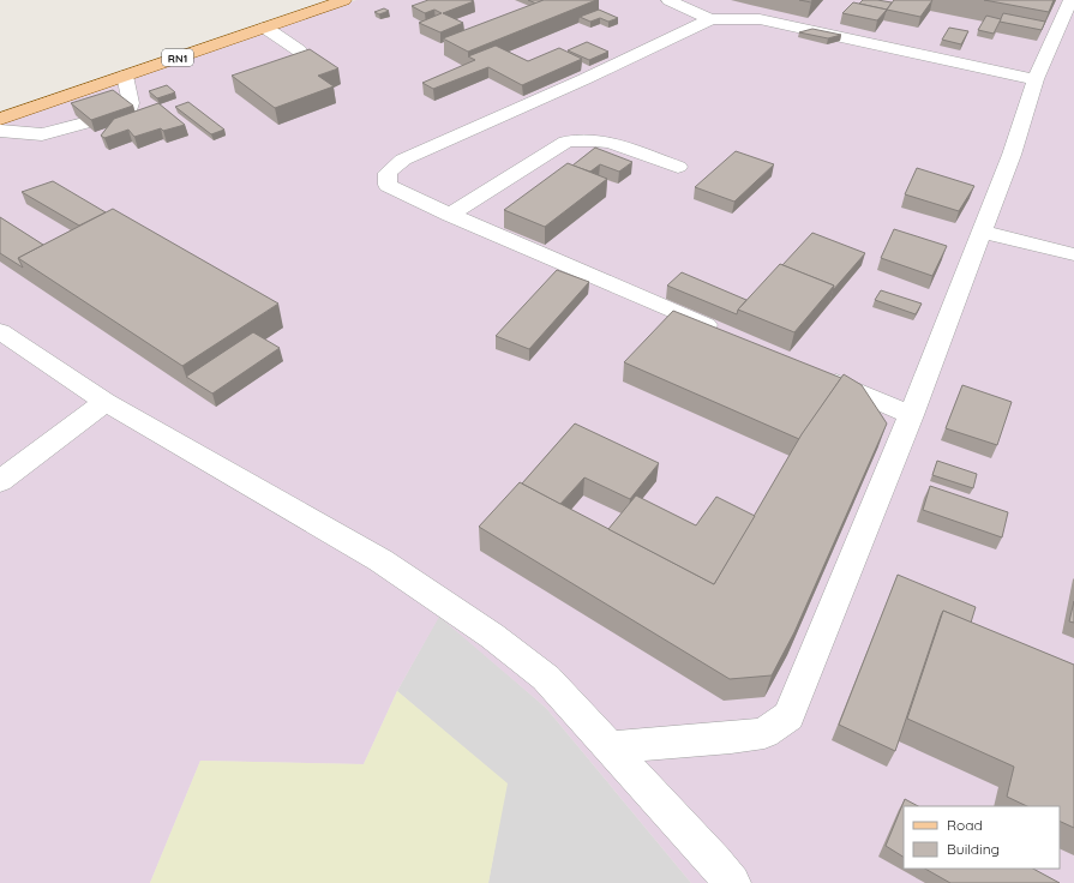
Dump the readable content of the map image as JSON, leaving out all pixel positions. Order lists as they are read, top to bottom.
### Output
{
  "streets": {
    "main road": ["RN1"]
  },
  "legend": ["Road", "Building"]
}
